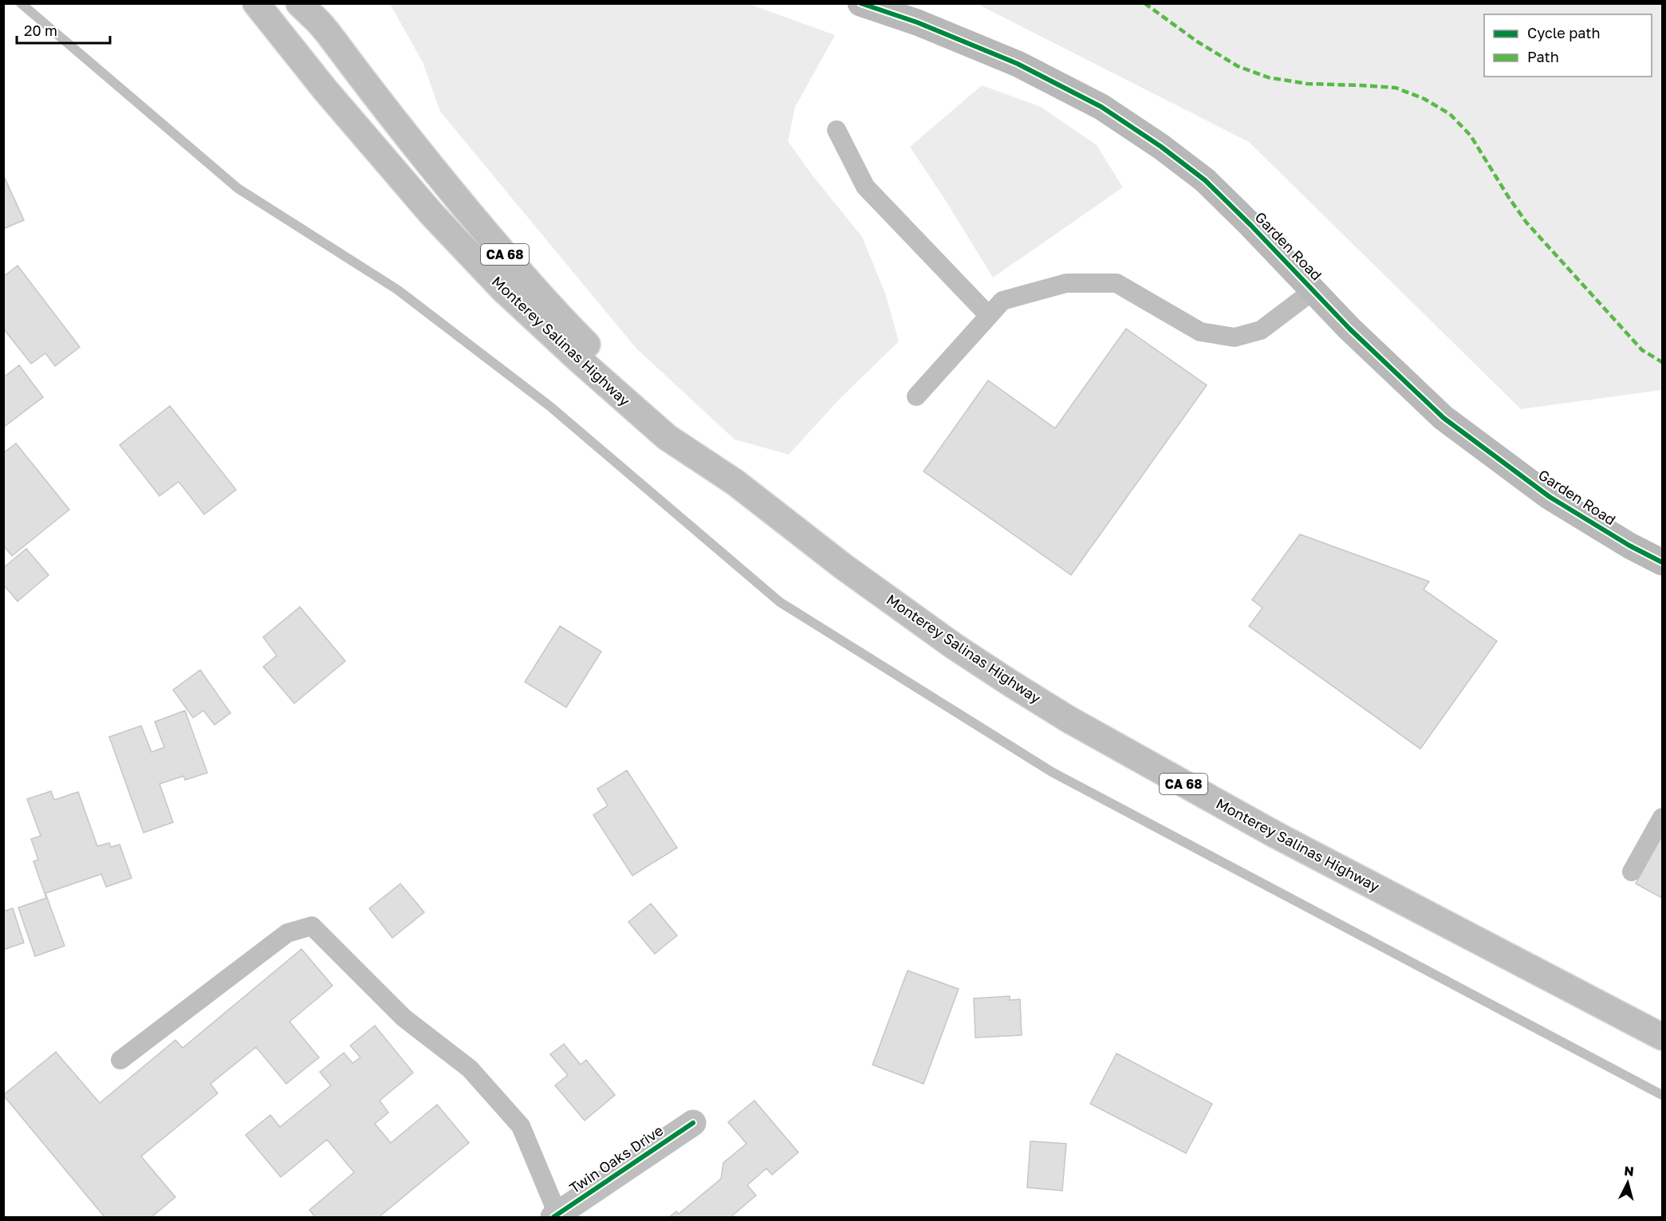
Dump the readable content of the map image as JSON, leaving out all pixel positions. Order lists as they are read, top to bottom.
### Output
{
  "streets": {
    "main road": ["CA 68", "Monterey Salinas Highway", "Twin Oaks Drive"],
    "street": ["Garden Road"]
  },
  "legend": ["Cycle path", "Path"],
  "scale_bar": "20 m",
  "north": "top"
}
